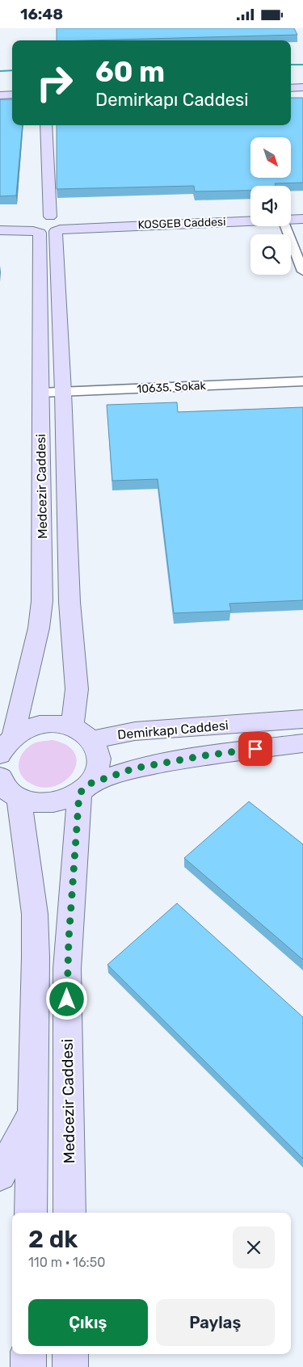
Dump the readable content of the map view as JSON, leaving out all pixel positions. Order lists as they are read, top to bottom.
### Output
{
  "streets": {
    "street": [
      "KOSGEB Caddesi",
      "10635. Sokak",
      "Medcezir Caddesi",
      "Demirkapı Caddesi"
    ]
  },
  "crossings": [
    ["KOSGEB Caddesi", "Medcezir Caddesi"],
    ["10635. Sokak", "Medcezir Caddesi"],
    ["Medcezir Caddesi", "Demirkapı Caddesi"]
  ],
  "north": "bottom right",
  "page": {
    "status": "16:48",
    "turn": ["60 m", "Demirkapı Caddesi"],
    "heading": ["2 dk", "110 m · 16:50"],
    "buttons": ["Çıkış", "Paylaş"]
  }
}
